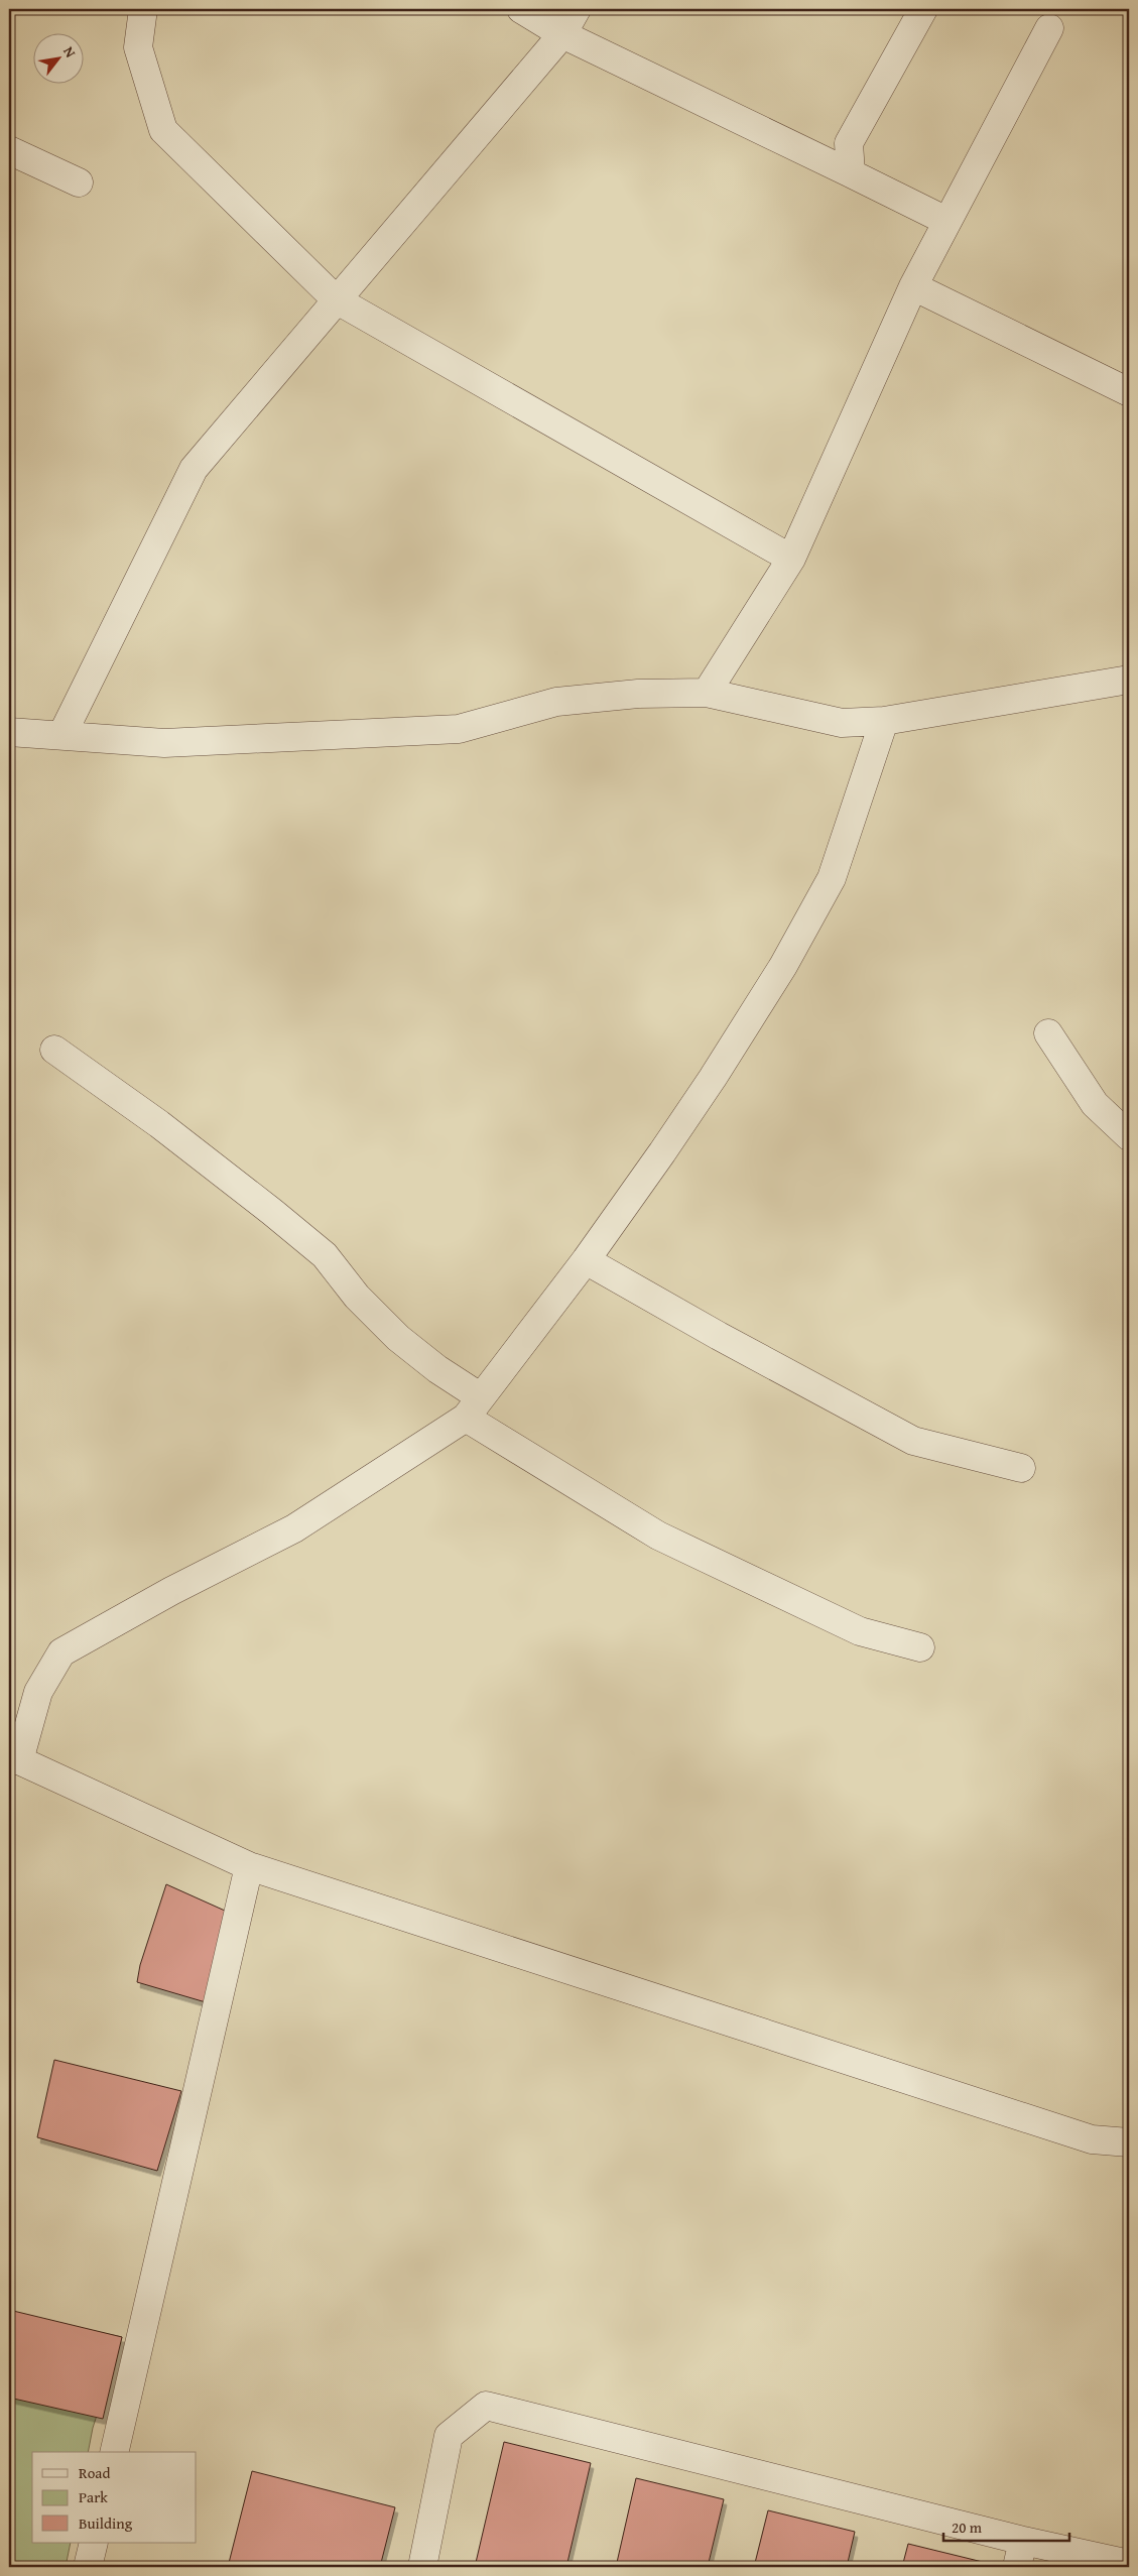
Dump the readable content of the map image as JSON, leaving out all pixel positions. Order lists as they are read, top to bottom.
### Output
{
  "legend": ["Road", "Park", "Building"],
  "scale_bar": "20 m",
  "north": "top right"
}
